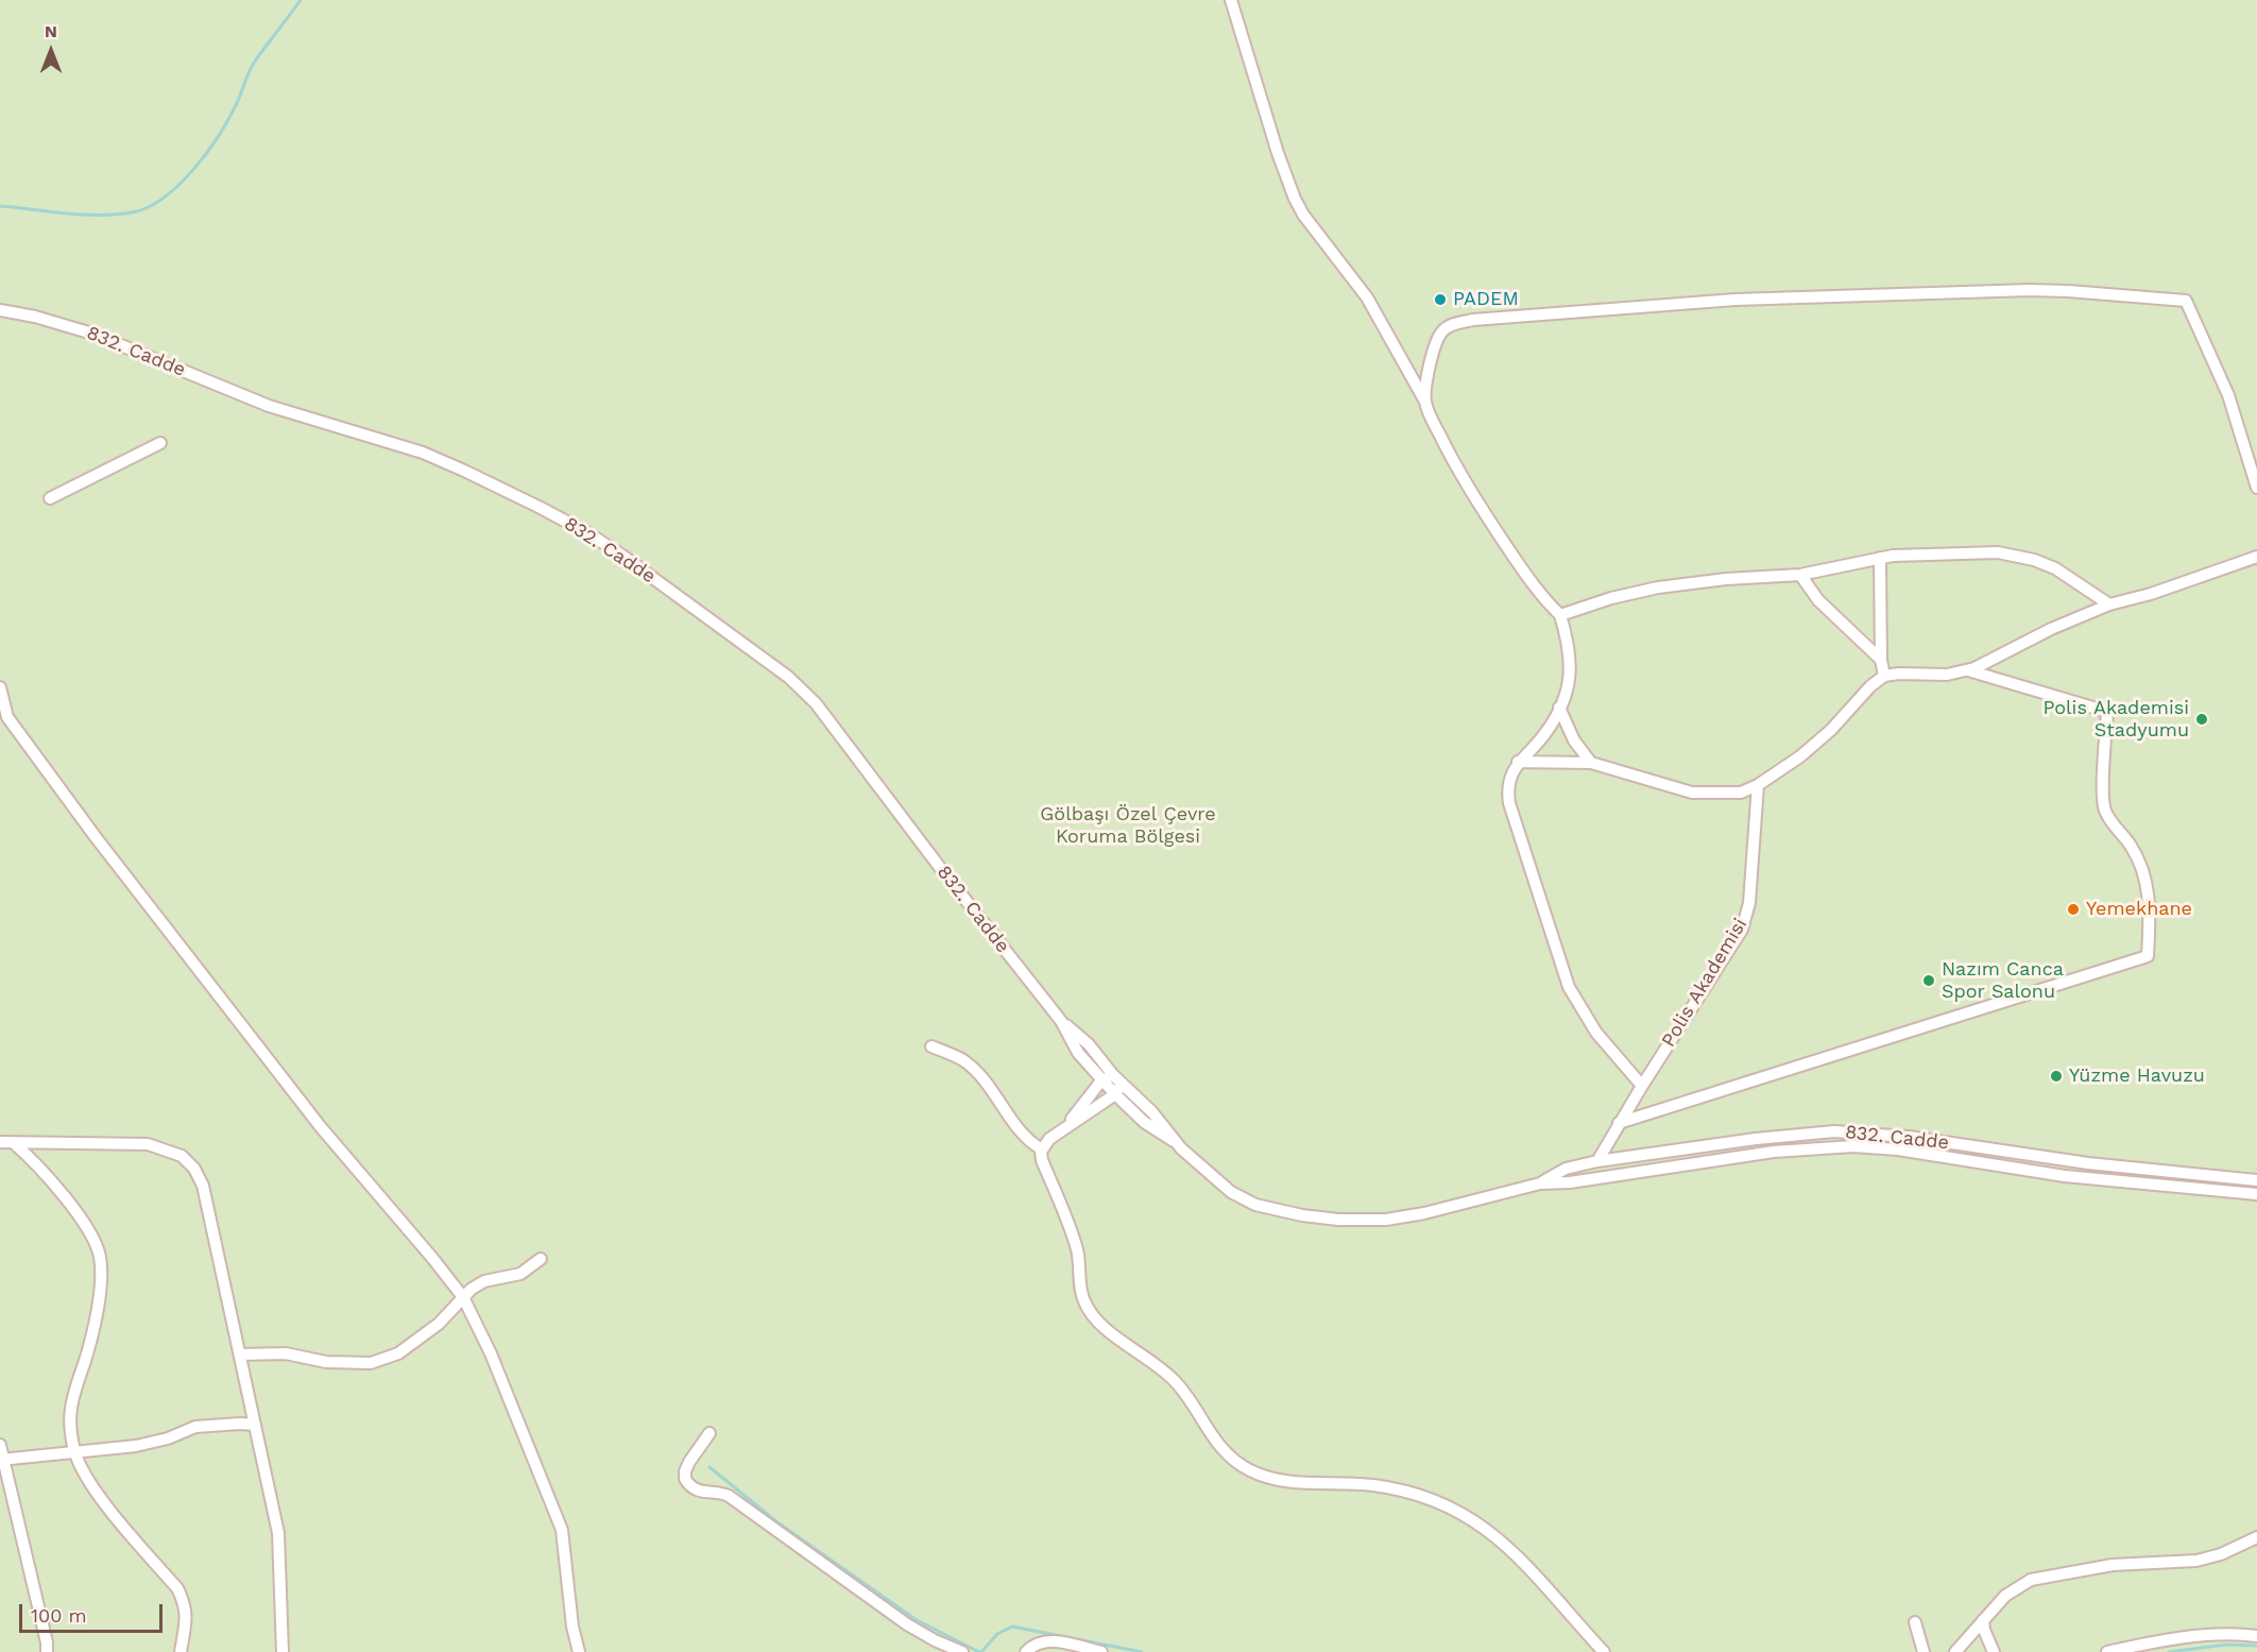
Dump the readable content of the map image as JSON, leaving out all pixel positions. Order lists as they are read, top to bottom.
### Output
{
  "streets": {
    "street": ["832. Cadde", "Polis Akademisi"]
  },
  "crossings": [
    ["832. Cadde", "Polis Akademisi"]
  ],
  "parks": ["Gölbaşı Özel Çevre Koruma Bölgesi"],
  "places": [
    "PADEM",
    "Polis Akademisi Stadyumu",
    "Yemekhane",
    "Nazım Canca Spor Salonu",
    "Yüzme Havuzu"
  ],
  "scale_bar": "100 m",
  "north": "top"
}
